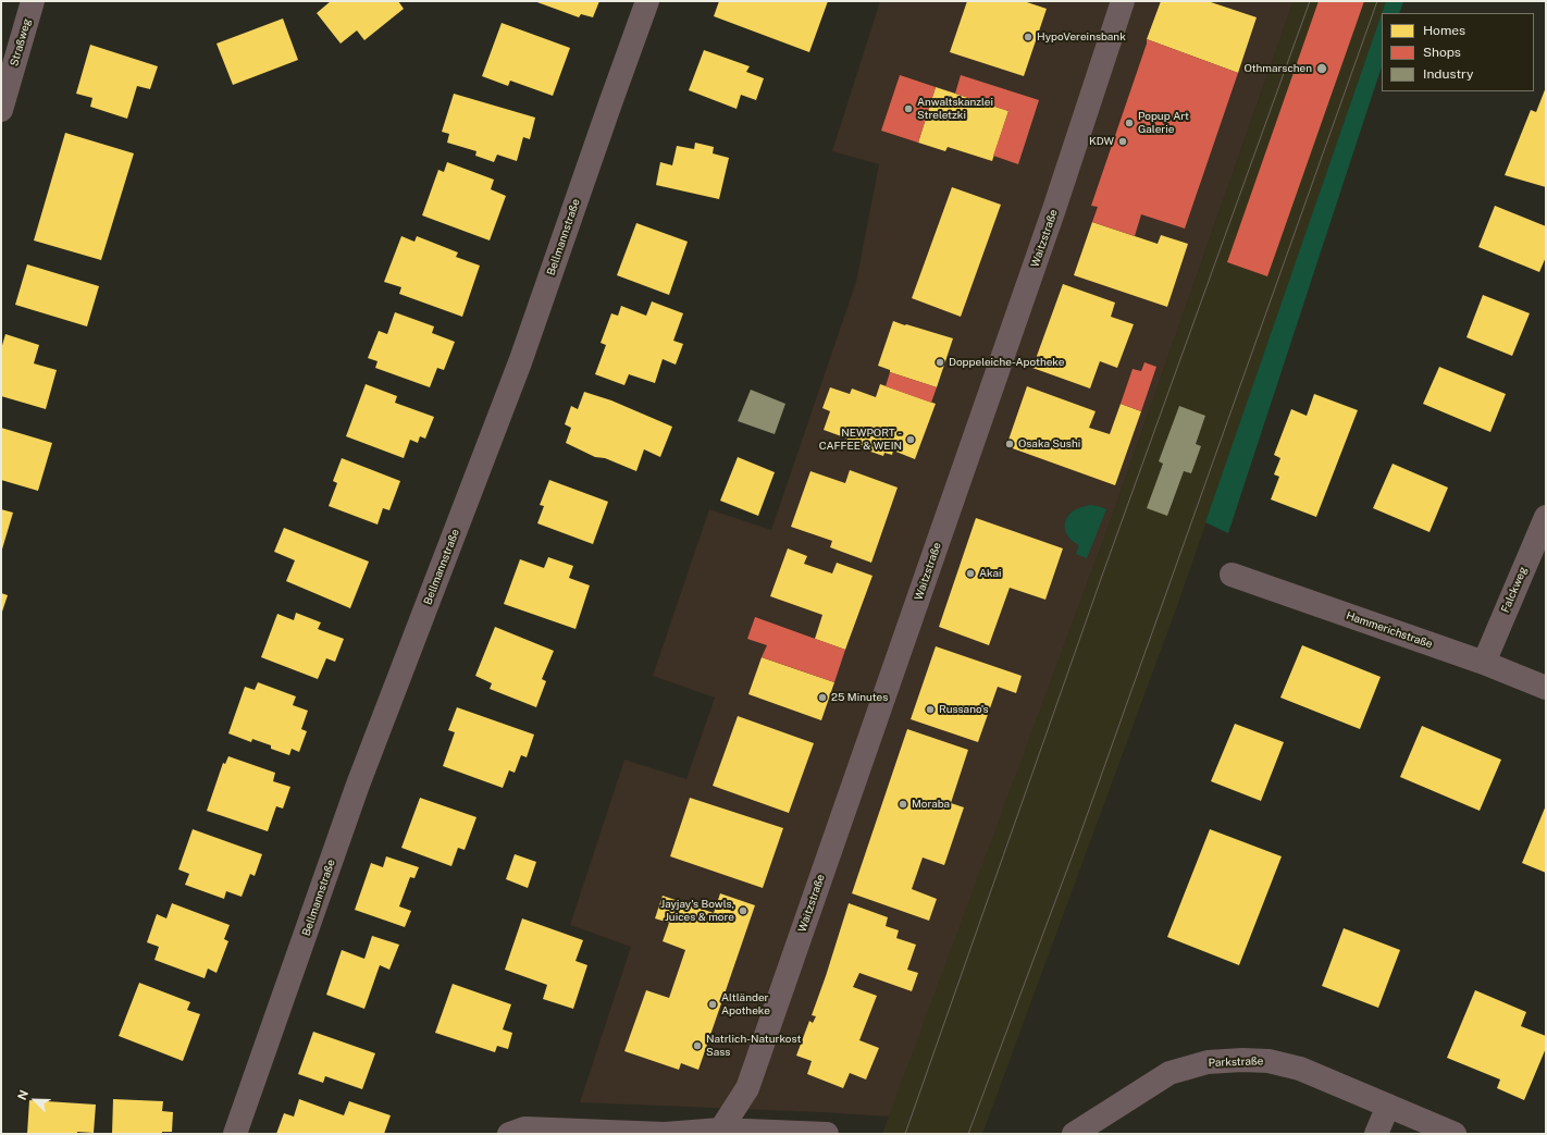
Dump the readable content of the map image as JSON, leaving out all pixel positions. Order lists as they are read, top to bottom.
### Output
{
  "streets": {
    "street": [
      "Straßweg",
      "Bellmannstraße",
      "Waitzstraße",
      "Falckweg",
      "Hammerichstraße",
      "Parkstraße"
    ]
  },
  "crossings": [
    ["Falckweg", "Hammerichstraße"]
  ],
  "places": [
    "HypoVereinsbank",
    "Othmarschen",
    "Anwaltskanzlei Streletzki",
    "Popup Art Galerie",
    "KDW",
    "Doppeleiche-Apotheke",
    "NEWPORT - CAFFEE & WEIN",
    "Osaka Sushi",
    "Akai",
    "25 Minutes",
    "Russano's",
    "Moraba",
    "Jayjay's Bowls, Juices & more",
    "Altländer Apotheke",
    "Natrlich-Naturkost Sass"
  ],
  "legend": ["Homes", "Shops", "Industry"],
  "north": "top left"
}
